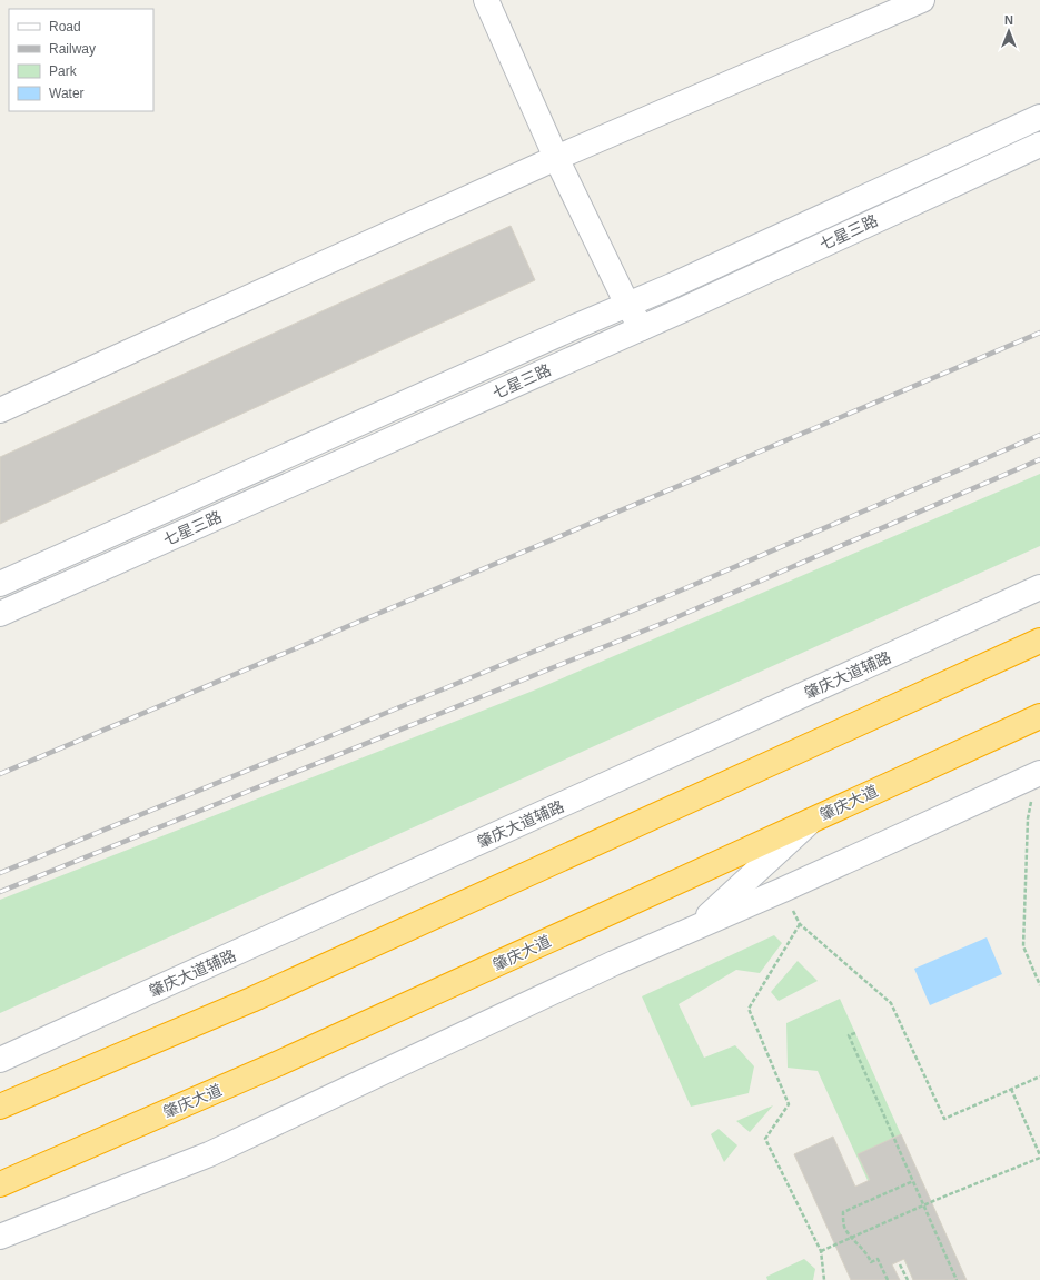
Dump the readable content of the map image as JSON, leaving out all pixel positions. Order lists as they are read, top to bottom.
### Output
{
  "streets": {
    "highway": ["肇庆大道"],
    "street": ["七星三路", "肇庆大道辅路"]
  },
  "legend": [
    "Road",
    "Railway",
    "Park",
    "Water"
  ],
  "north": "top"
}
